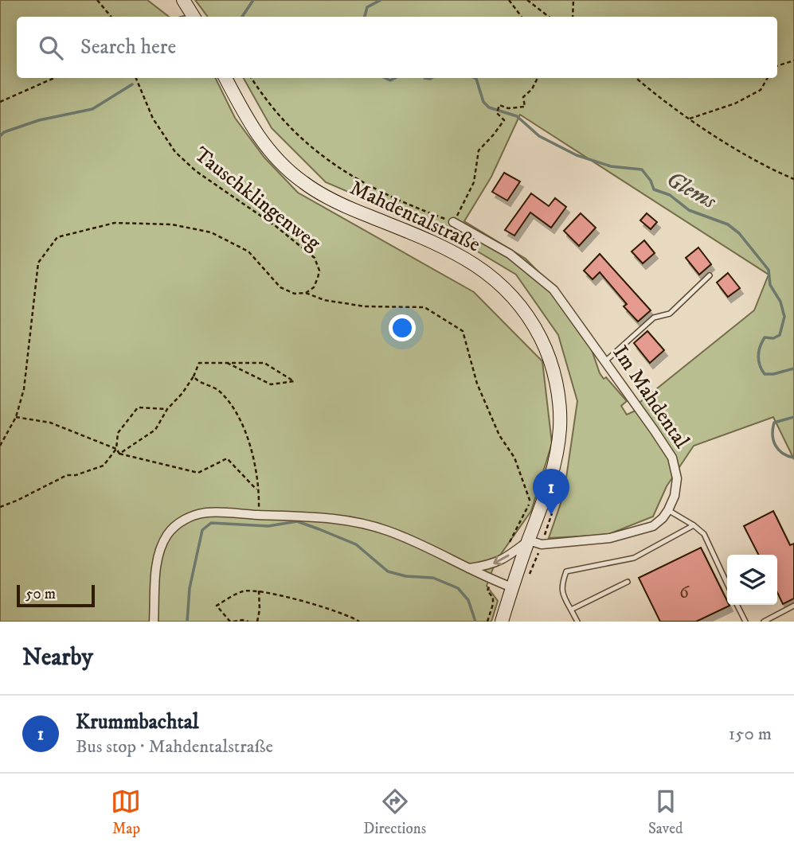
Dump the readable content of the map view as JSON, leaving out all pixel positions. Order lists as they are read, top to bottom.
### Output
{
  "streets": {
    "main road": ["Mahdentalstraße"],
    "street": ["Im Mahdental"],
    "path": ["Tauschklingenweg"]
  },
  "water": ["Glems"],
  "house_numbers": ["6"],
  "scale_bar": "50 m",
  "page": {
    "search": "Search here",
    "pins": "1",
    "scale": "50 m",
    "heading": "Nearby",
    "list": [
      {
        "mark": "1",
        "name": "Krummbachtal",
        "note": "Bus stop · Mahdentalstraße",
        "value": "150 m"
      }
    ],
    "nav": ["Map", "Directions", "Saved"]
  }
}
